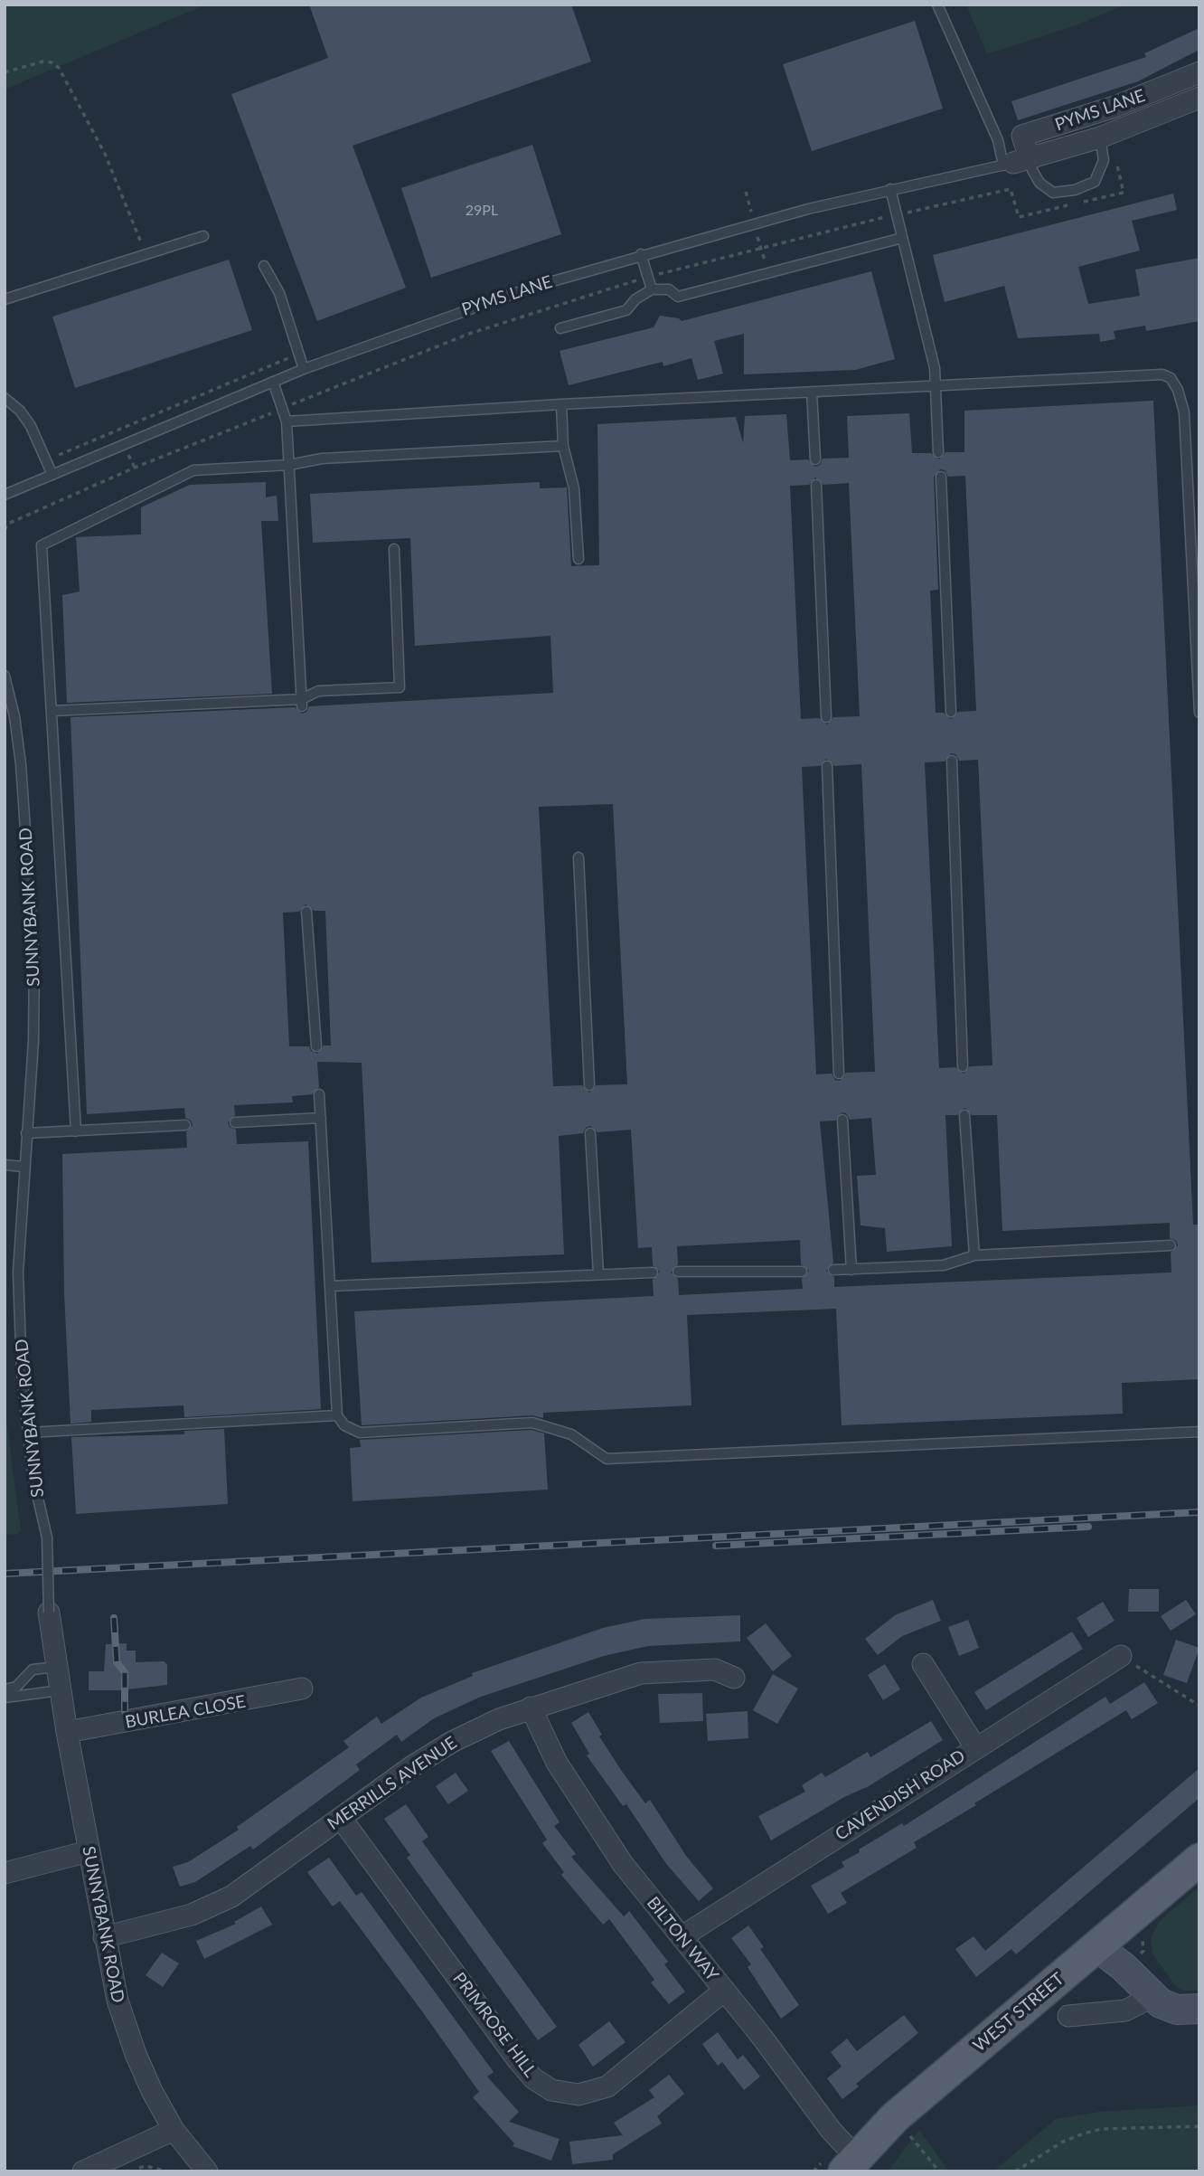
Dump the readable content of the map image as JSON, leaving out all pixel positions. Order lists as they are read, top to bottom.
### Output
{
  "streets": {
    "main road": ["WEST STREET"],
    "street": [
      "PYMS LANE",
      "SUNNYBANK ROAD",
      "BURLEA CLOSE",
      "MERRILLS AVENUE",
      "CAVENDISH ROAD",
      "BILTON WAY",
      "PRIMROSE HILL"
    ]
  },
  "crossings": [
    ["SUNNYBANK ROAD", "BURLEA CLOSE"],
    ["SUNNYBANK ROAD", "MERRILLS AVENUE"],
    ["MERRILLS AVENUE", "BILTON WAY"],
    ["MERRILLS AVENUE", "PRIMROSE HILL"],
    ["CAVENDISH ROAD", "BILTON WAY"],
    ["BILTON WAY", "WEST STREET"],
    ["BILTON WAY", "PRIMROSE HILL"]
  ],
  "house_numbers": ["29PL"]
}
